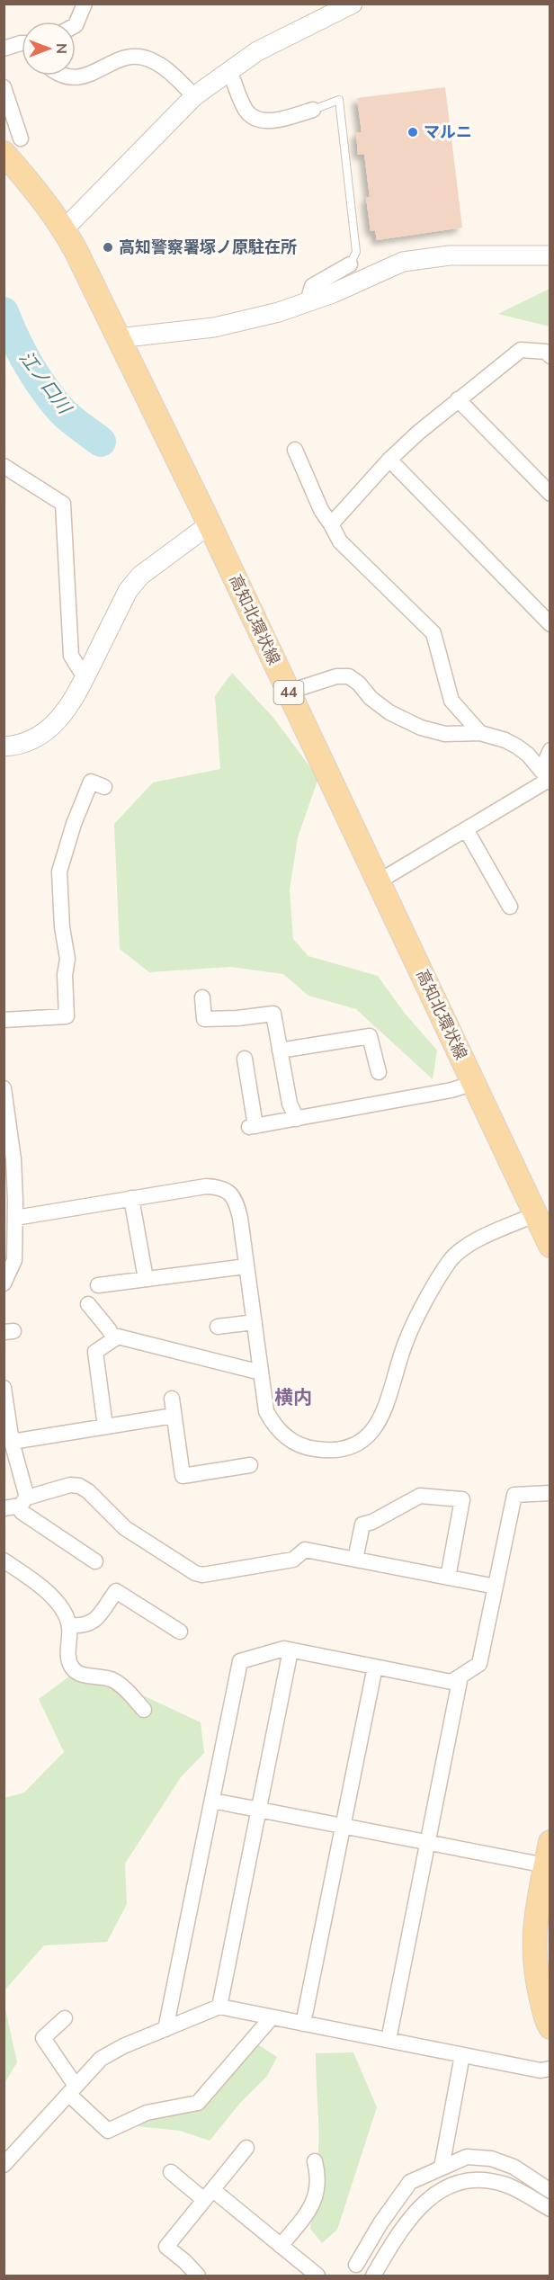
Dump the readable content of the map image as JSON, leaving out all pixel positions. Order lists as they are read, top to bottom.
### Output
{
  "streets": {
    "main road": ["高知北環状線", "44"]
  },
  "districts": ["横内"],
  "water": ["江ノ口川"],
  "places": ["マルニ", "高知警察署塚ノ原駐在所"],
  "north": "right"
}
